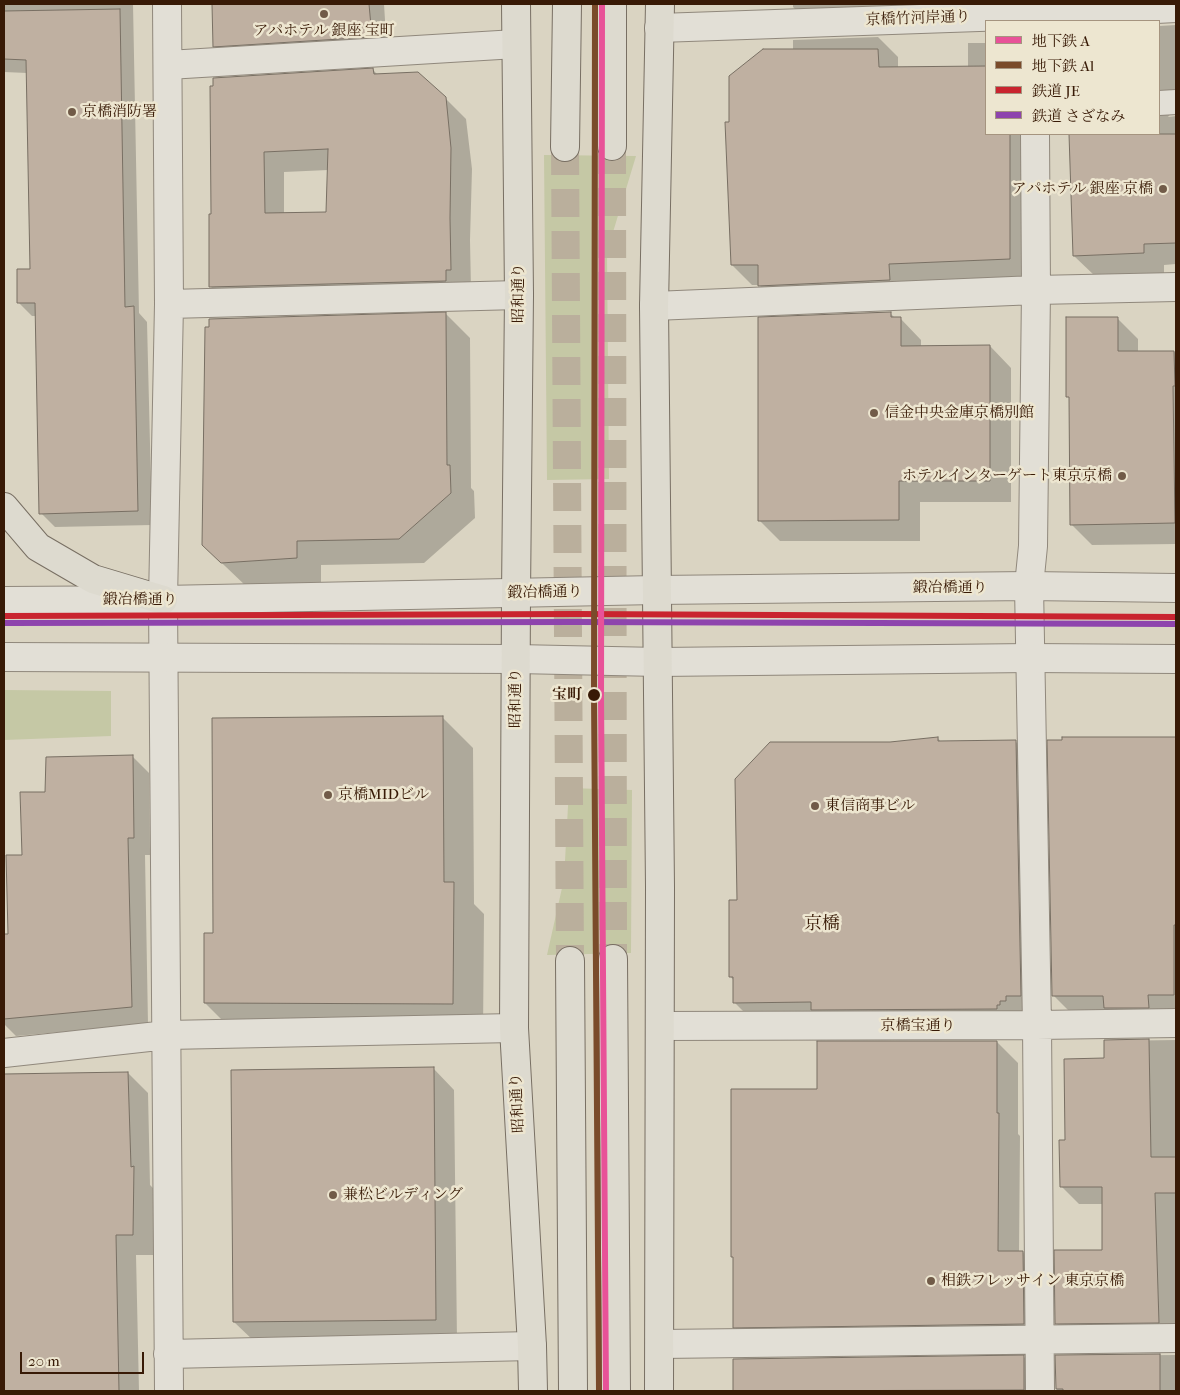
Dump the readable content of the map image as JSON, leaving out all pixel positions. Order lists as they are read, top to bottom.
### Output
{
  "streets": {
    "main road": ["昭和通り"],
    "street": ["京橋竹河岸通り", "鍛冶橋通り", "京橋宝通り"]
  },
  "crossings": [
    ["昭和通り", "鍛冶橋通り"]
  ],
  "districts": ["京橋"],
  "places": [
    "アパホテル 銀座 宝町",
    "京橋消防署",
    "アパホテル 銀座 京橋",
    "信金中央金庫京橋別館",
    "ホテルインターゲート東京京橋",
    "宝町",
    "京橋MIDビル",
    "東信商事ビル",
    "兼松ビルディング",
    "相鉄フレッサイン 東京京橋"
  ],
  "lines": [
    "metro line A",
    "metro line Al",
    "rail line JE",
    "rail line さざなみ"
  ],
  "legend": [
    "地下鉄 A",
    "地下鉄 Al",
    "鉄道 JE",
    "鉄道 さざなみ"
  ],
  "scale_bar": "20 m"
}
